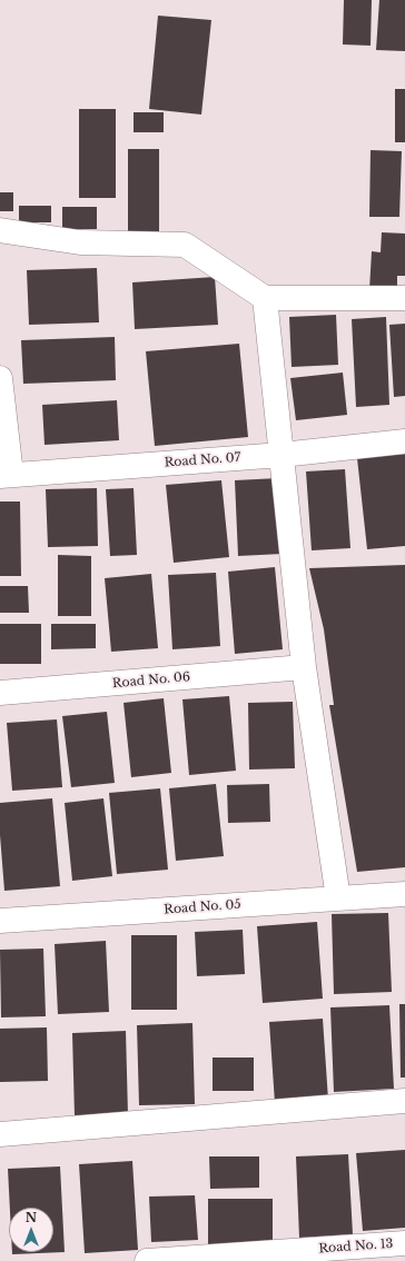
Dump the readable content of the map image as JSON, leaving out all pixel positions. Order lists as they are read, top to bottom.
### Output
{
  "streets": {
    "street": [
      "Road No. 07",
      "Road No. 06",
      "Road No. 05",
      "Road No. 13"
    ]
  },
  "north": "top"
}
